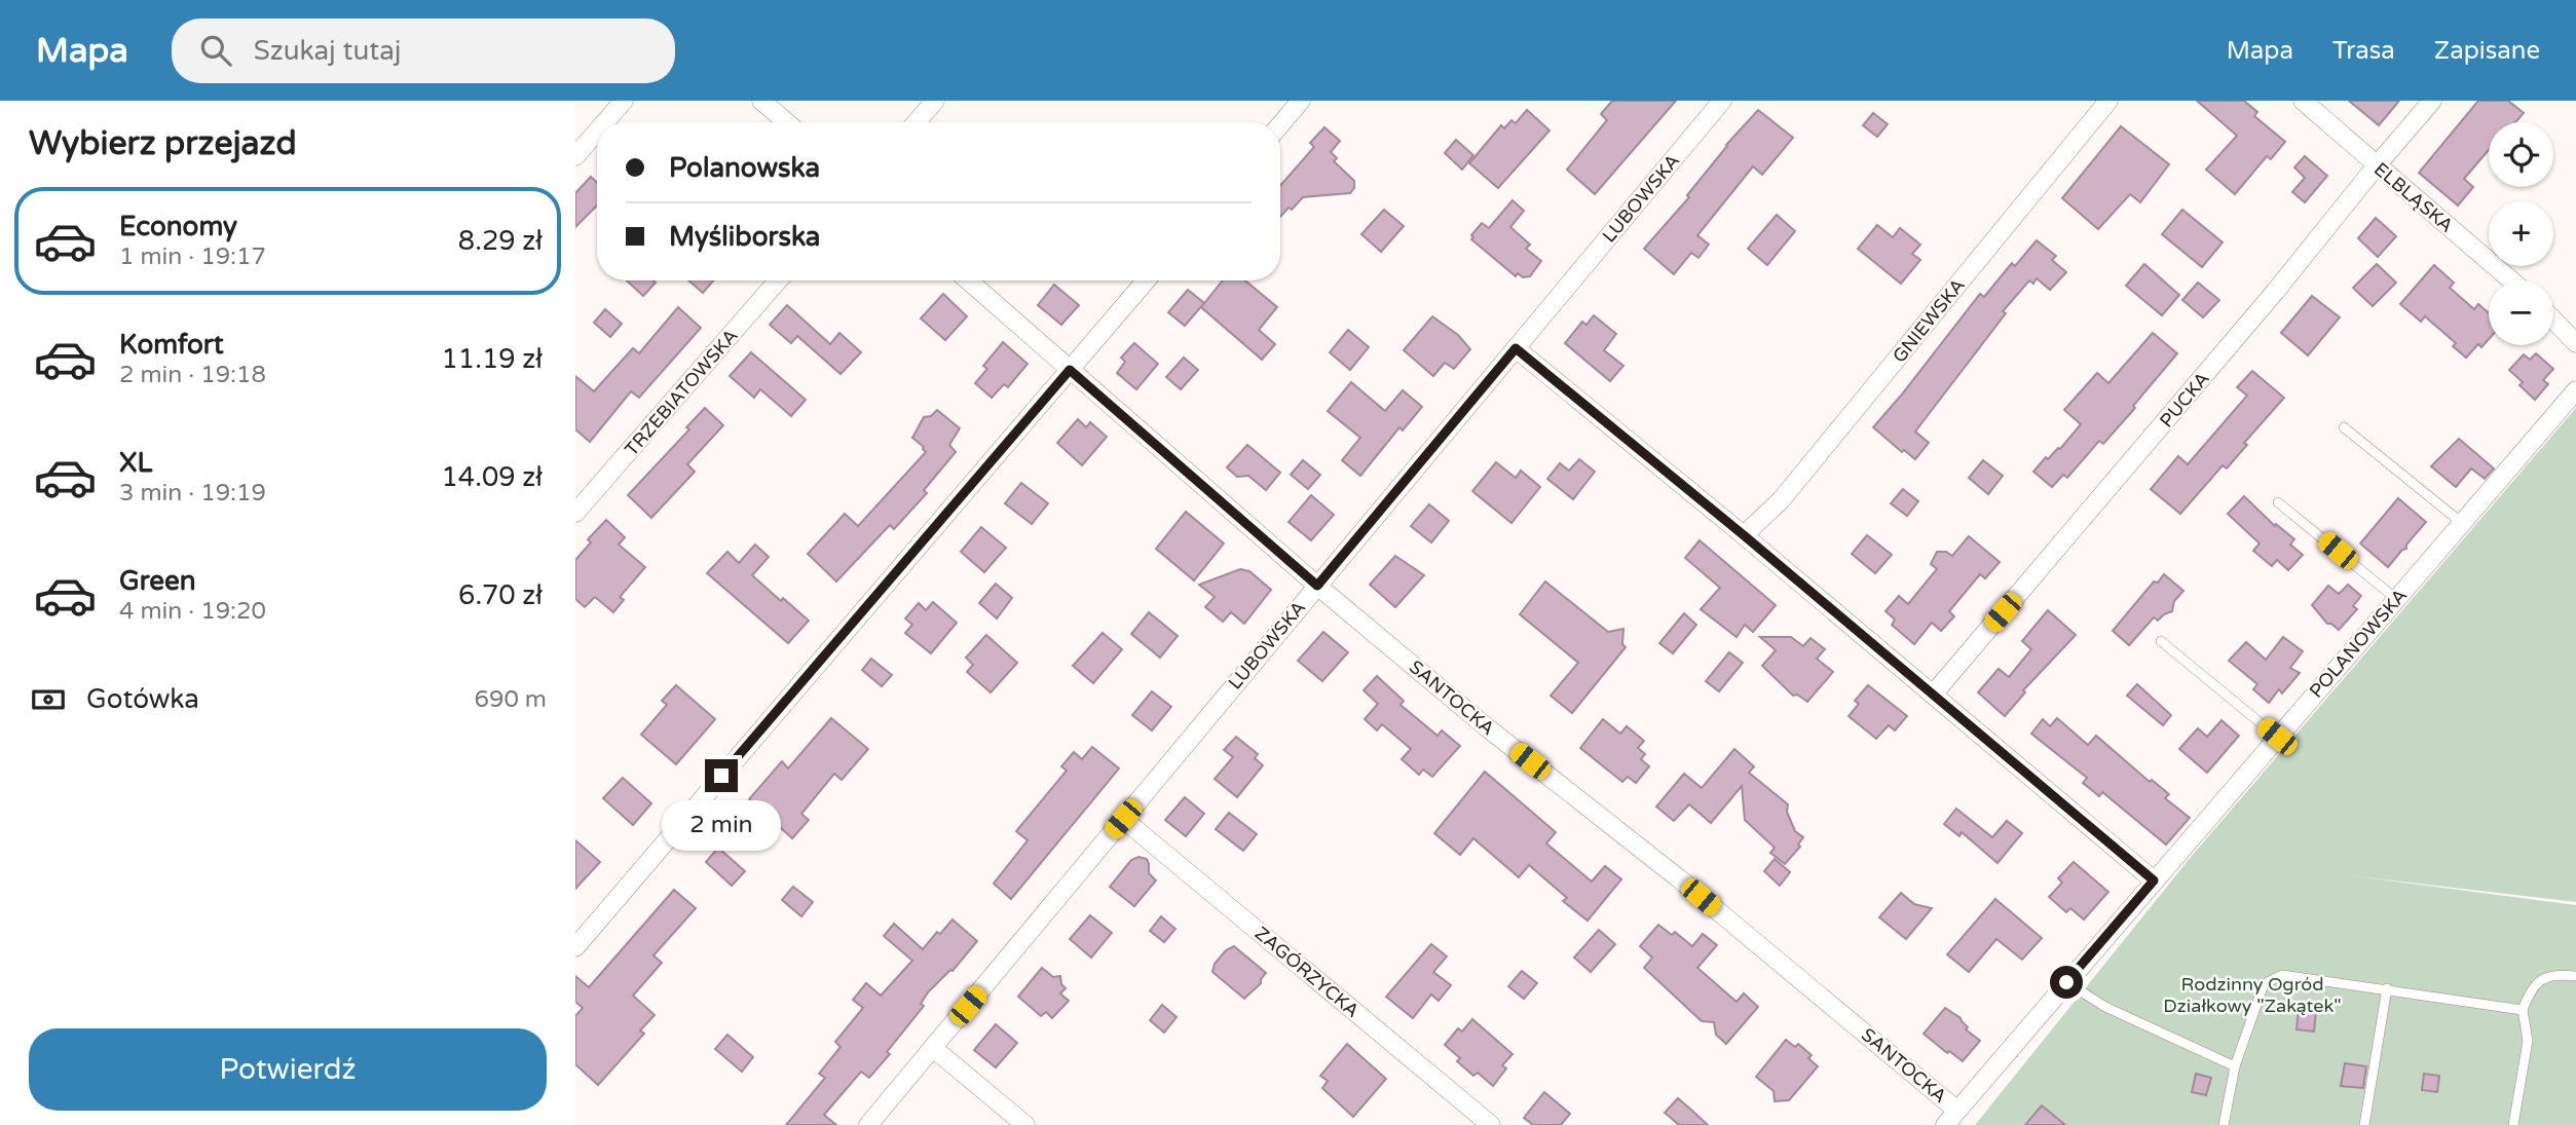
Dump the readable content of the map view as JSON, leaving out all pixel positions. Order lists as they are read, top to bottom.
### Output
{
  "streets": {
    "street": [
      "ELBLĄSKA",
      "LUBOWSKA",
      "GNIEWSKA",
      "TRZEBIATOWSKA",
      "PUCKA",
      "POLANOWSKA",
      "SANTOCKA",
      "ZAGÓRZYCKA"
    ]
  },
  "crossings": [
    ["ELBLĄSKA", "PUCKA"],
    ["LUBOWSKA", "SANTOCKA"],
    ["LUBOWSKA", "ZAGÓRZYCKA"],
    ["POLANOWSKA", "SANTOCKA"]
  ],
  "parks": ["Rodzinny Ogród Działkowy \"Zakątek\""],
  "page": {
    "header": "Mapa",
    "search": "Szukaj tutaj",
    "nav": ["Mapa", "Trasa", "Zapisane"],
    "heading": "Wybierz przejazd",
    "map_buttons": ["+", "−"],
    "banner": ["Polanowska", "Myśliborska"],
    "list": [
      {
        "name": "Economy",
        "note": "1 min · 19:17",
        "value": "8.29 zł"
      },
      {
        "name": "Komfort",
        "note": "2 min · 19:18",
        "value": "11.19 zł"
      },
      {
        "name": "XL",
        "note": "3 min · 19:19",
        "value": "14.09 zł"
      },
      {
        "name": "Green",
        "note": "4 min · 19:20",
        "value": "6.70 zł"
      }
    ],
    "pay": ["Gotówka", "690 m"],
    "bubble": "2 min",
    "buttons": "Potwierdź"
  }
}
